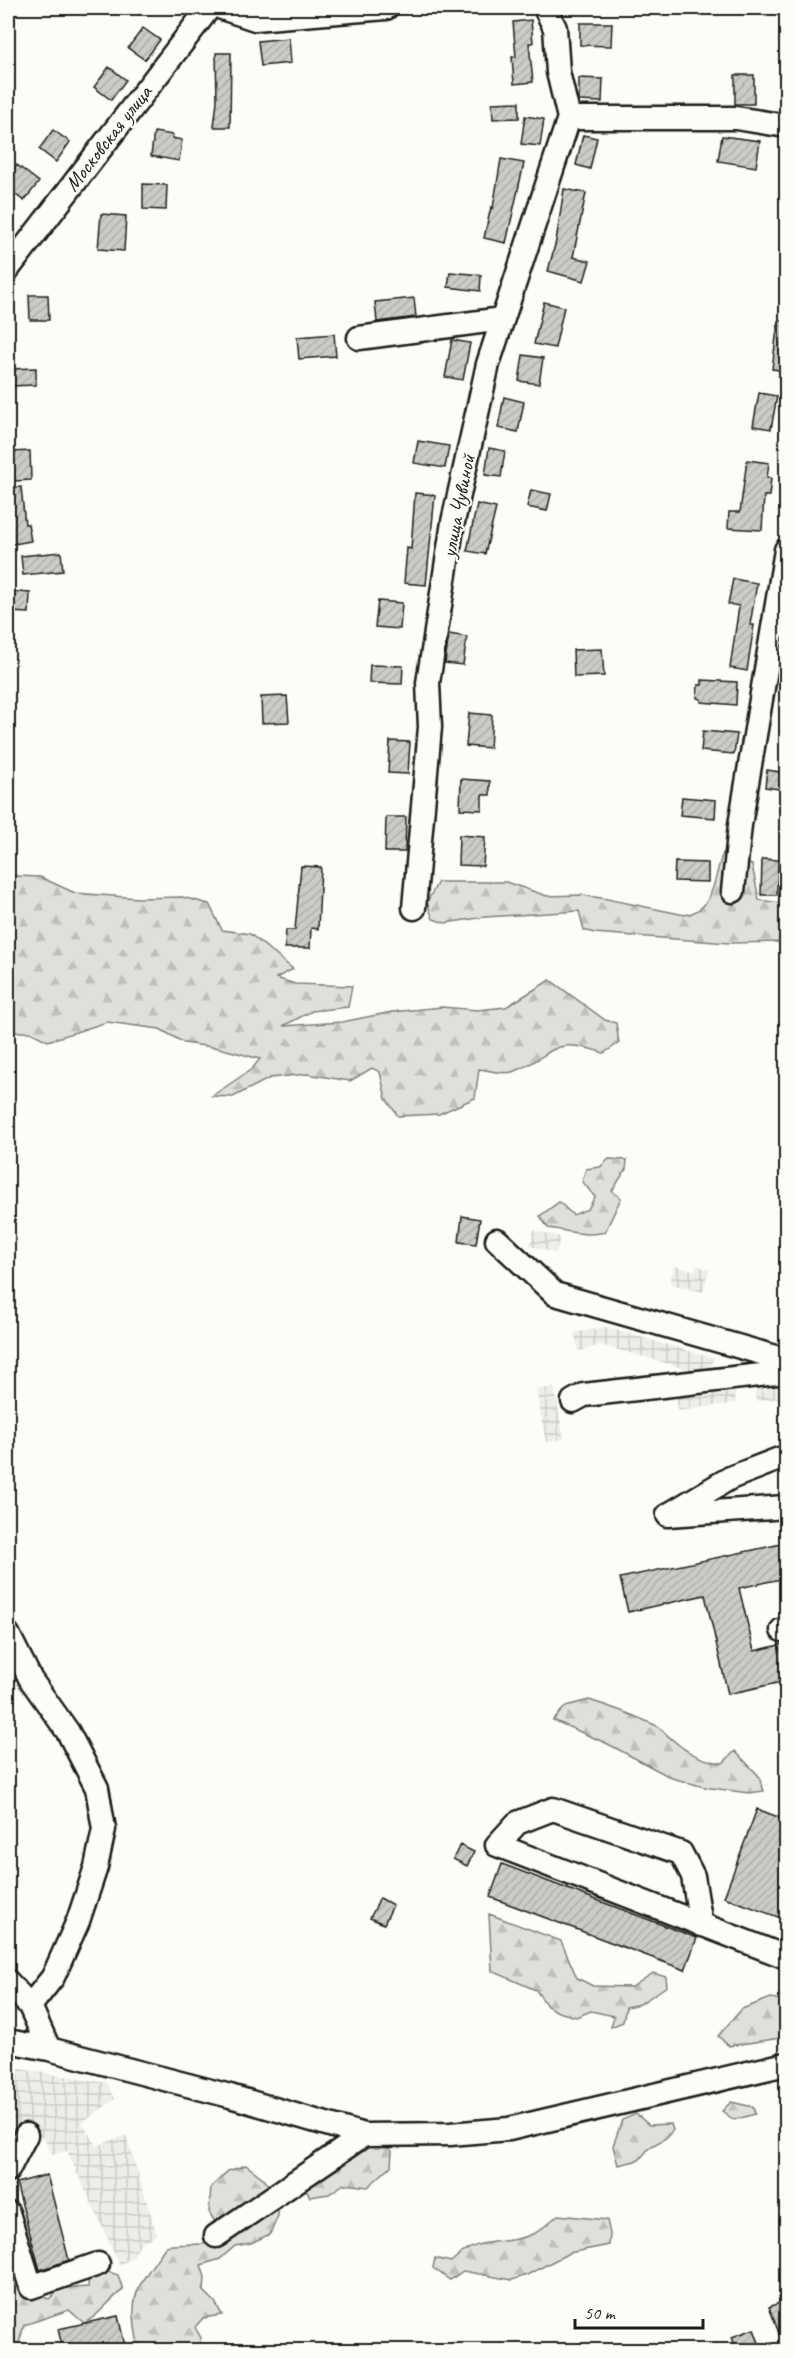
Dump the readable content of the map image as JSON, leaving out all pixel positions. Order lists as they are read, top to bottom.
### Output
{
  "streets": {
    "street": ["Московская улица", "улица Чувиной"]
  },
  "scale_bar": "50 m"
}
